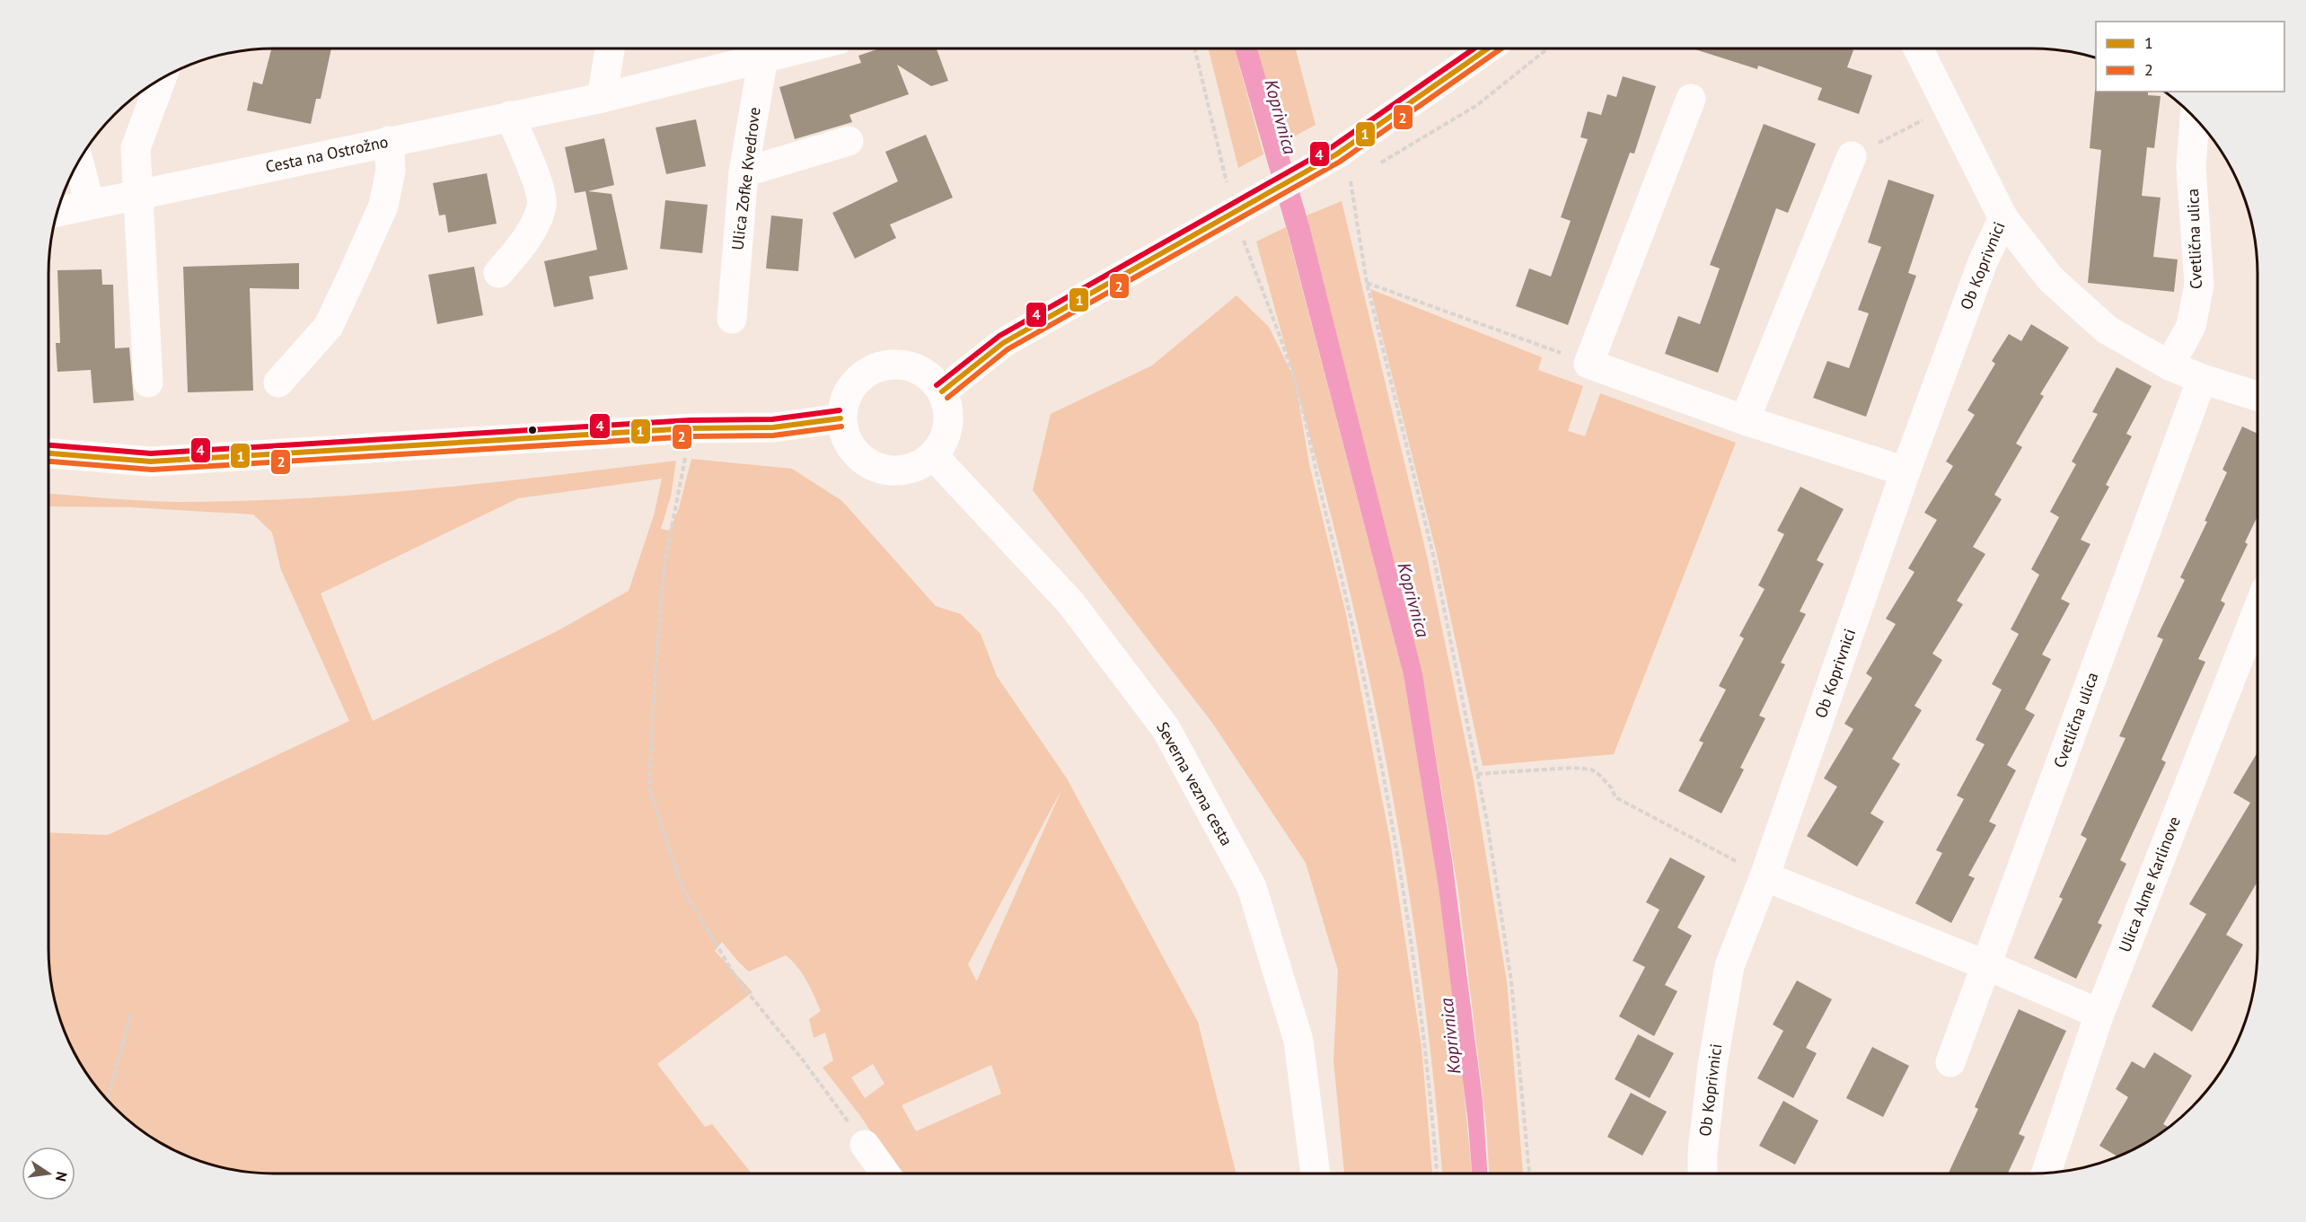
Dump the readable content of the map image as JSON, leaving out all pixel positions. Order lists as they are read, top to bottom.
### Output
{
  "streets": {
    "street": [
      "Cesta na Ostrožno",
      "Ulica Zofke Kvedrove",
      "Cvetlična ulica",
      "Ob Koprivnici",
      "Severna vezna cesta",
      "Ulica Alme Karlinove"
    ]
  },
  "crossings": [
    ["Cesta na Ostrožno", "Ulica Zofke Kvedrove"]
  ],
  "water": ["Koprivnica"],
  "lines": ["transit line 1", "transit line 2", "transit line 4"],
  "legend": ["1", "2"],
  "north": "right"
}
